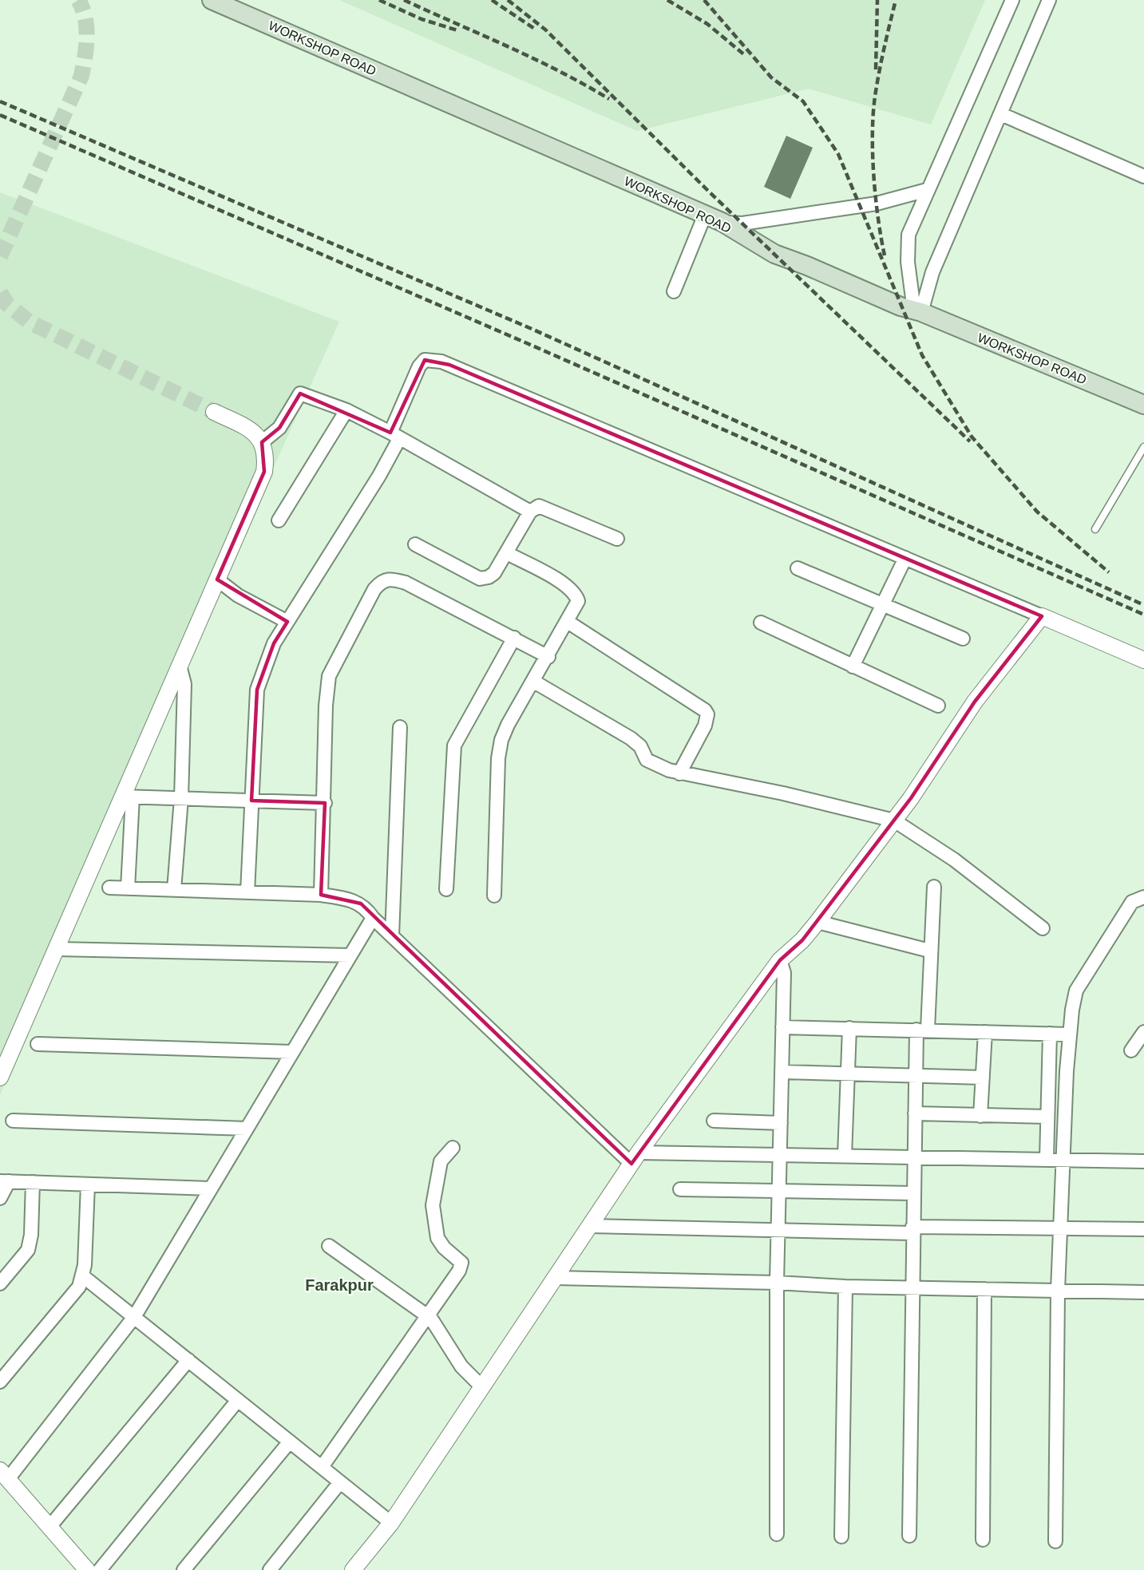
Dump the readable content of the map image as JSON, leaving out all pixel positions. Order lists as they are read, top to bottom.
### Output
{
  "streets": {
    "main road": ["WORKSHOP ROAD"]
  },
  "districts": ["Farakpur"]
}
